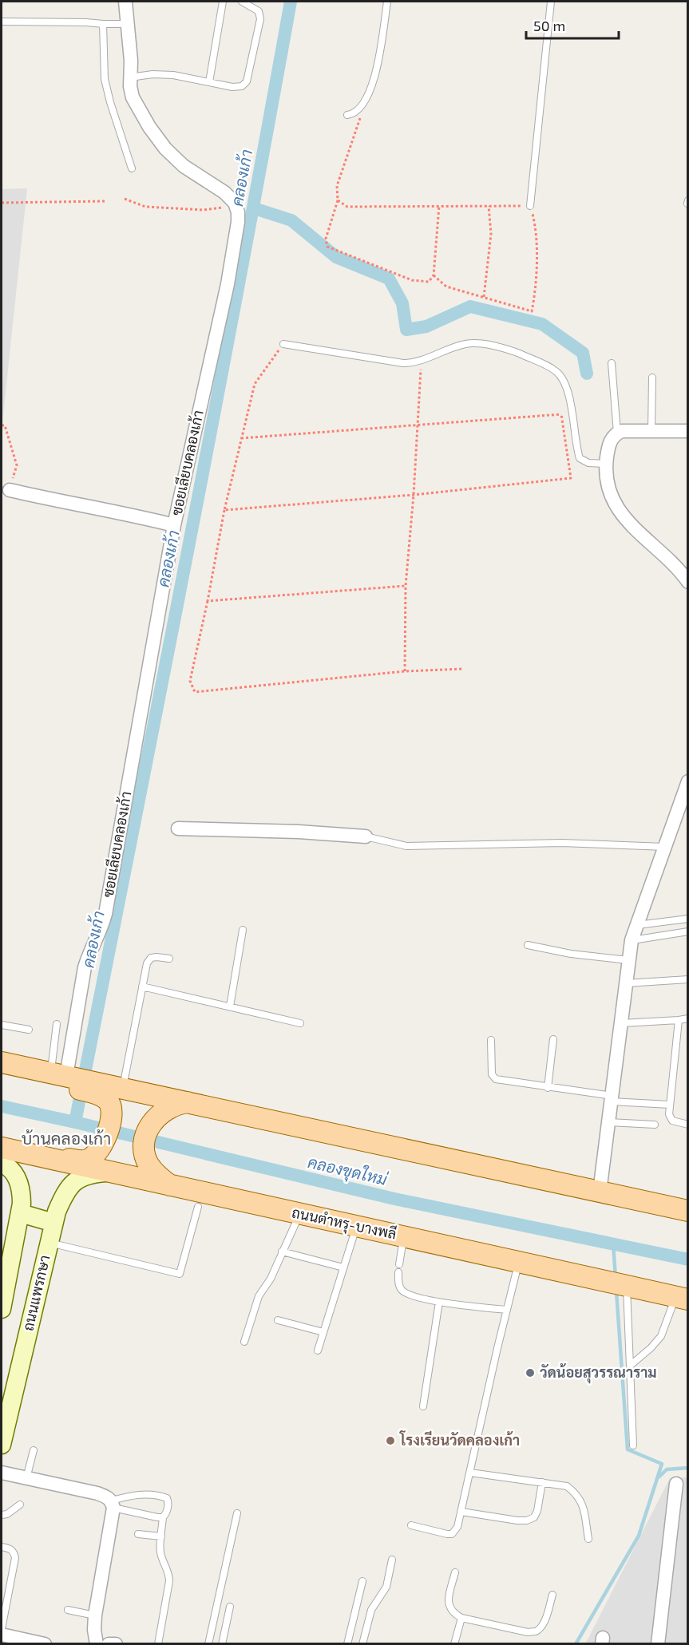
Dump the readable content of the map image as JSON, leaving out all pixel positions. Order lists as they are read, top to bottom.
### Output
{
  "streets": {
    "main road": ["ถนนตำหรุ-บางพลี", "ถนนแพรกษา"],
    "street": ["ซอยเลียบคลองเก้า"]
  },
  "crossings": [
    ["ถนนตำหรุ-บางพลี", "ถนนแพรกษา"]
  ],
  "districts": ["บ้านคลองเก้า"],
  "water": ["คลองเก้า", "คลองขุดใหม่"],
  "places": ["วัดน้อยสุวรรณาราม", "โรงเรียนวัดคลองเก้า"],
  "scale_bar": "50 m"
}
